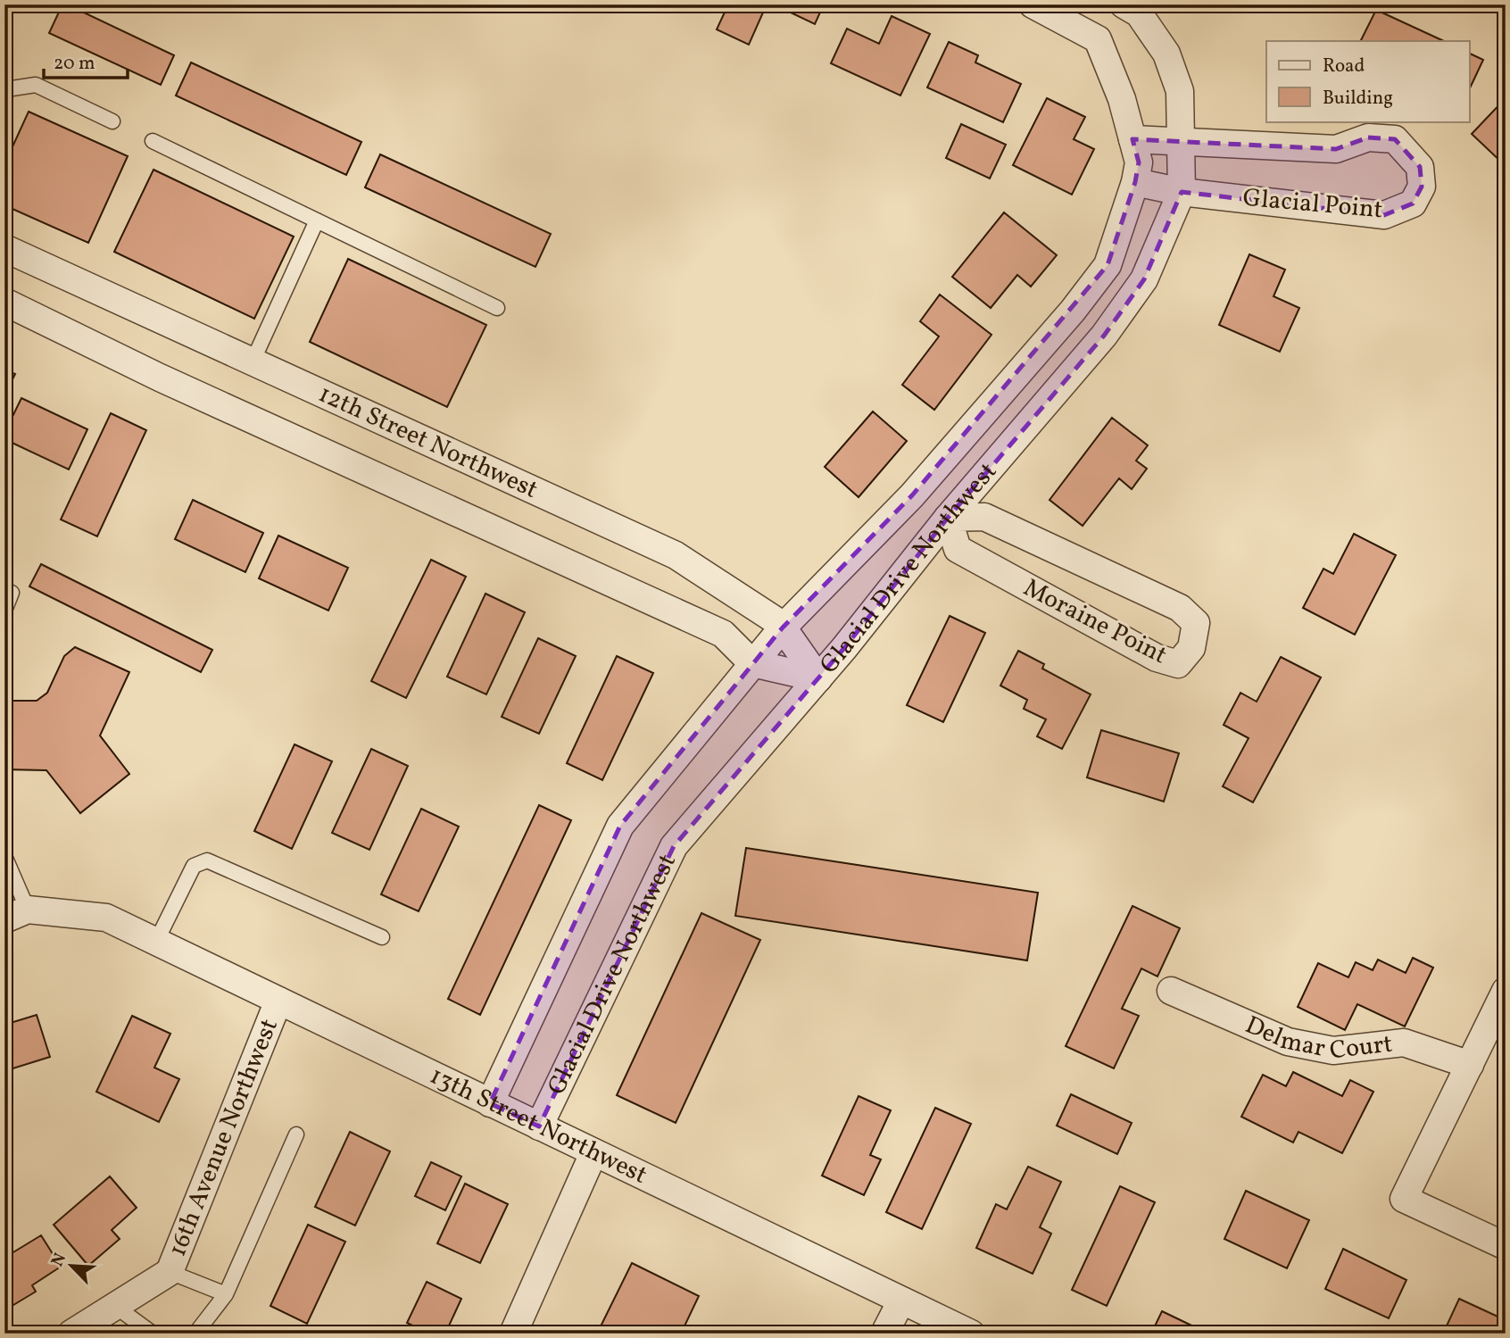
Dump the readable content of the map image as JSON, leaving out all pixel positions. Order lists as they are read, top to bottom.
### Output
{
  "streets": {
    "street": [
      "Glacial Point",
      "12th Street Northwest",
      "Glacial Drive Northwest",
      "Moraine Point",
      "Delmar Court",
      "13th Street Northwest",
      "16th Avenue Northwest"
    ]
  },
  "crossings": [
    ["Glacial Point", "Glacial Drive Northwest"],
    ["12th Street Northwest", "Glacial Drive Northwest"],
    ["Glacial Drive Northwest", "Moraine Point"],
    ["Glacial Drive Northwest", "13th Street Northwest"],
    ["13th Street Northwest", "16th Avenue Northwest"]
  ],
  "legend": ["Road", "Building"],
  "scale_bar": "20 m",
  "north": "top left"
}
